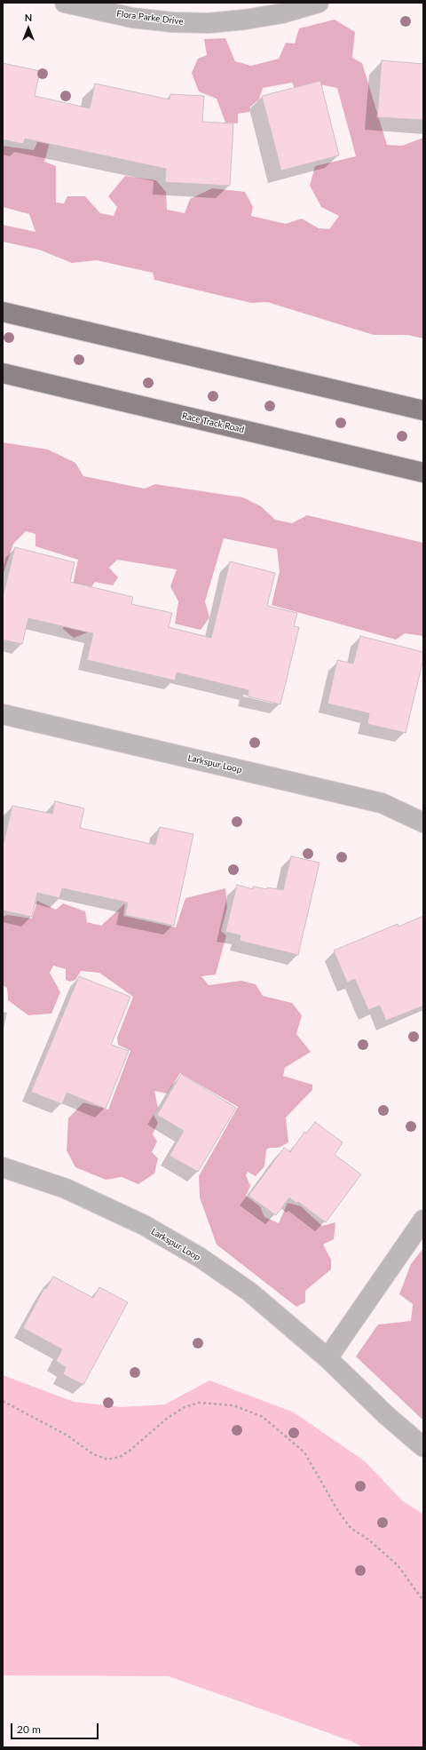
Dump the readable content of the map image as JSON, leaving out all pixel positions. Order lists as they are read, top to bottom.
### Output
{
  "streets": {
    "main road": ["Race Track Road"],
    "street": ["Flora Parke Drive", "Larkspur Loop"]
  },
  "scale_bar": "20 m",
  "north": "top"
}
